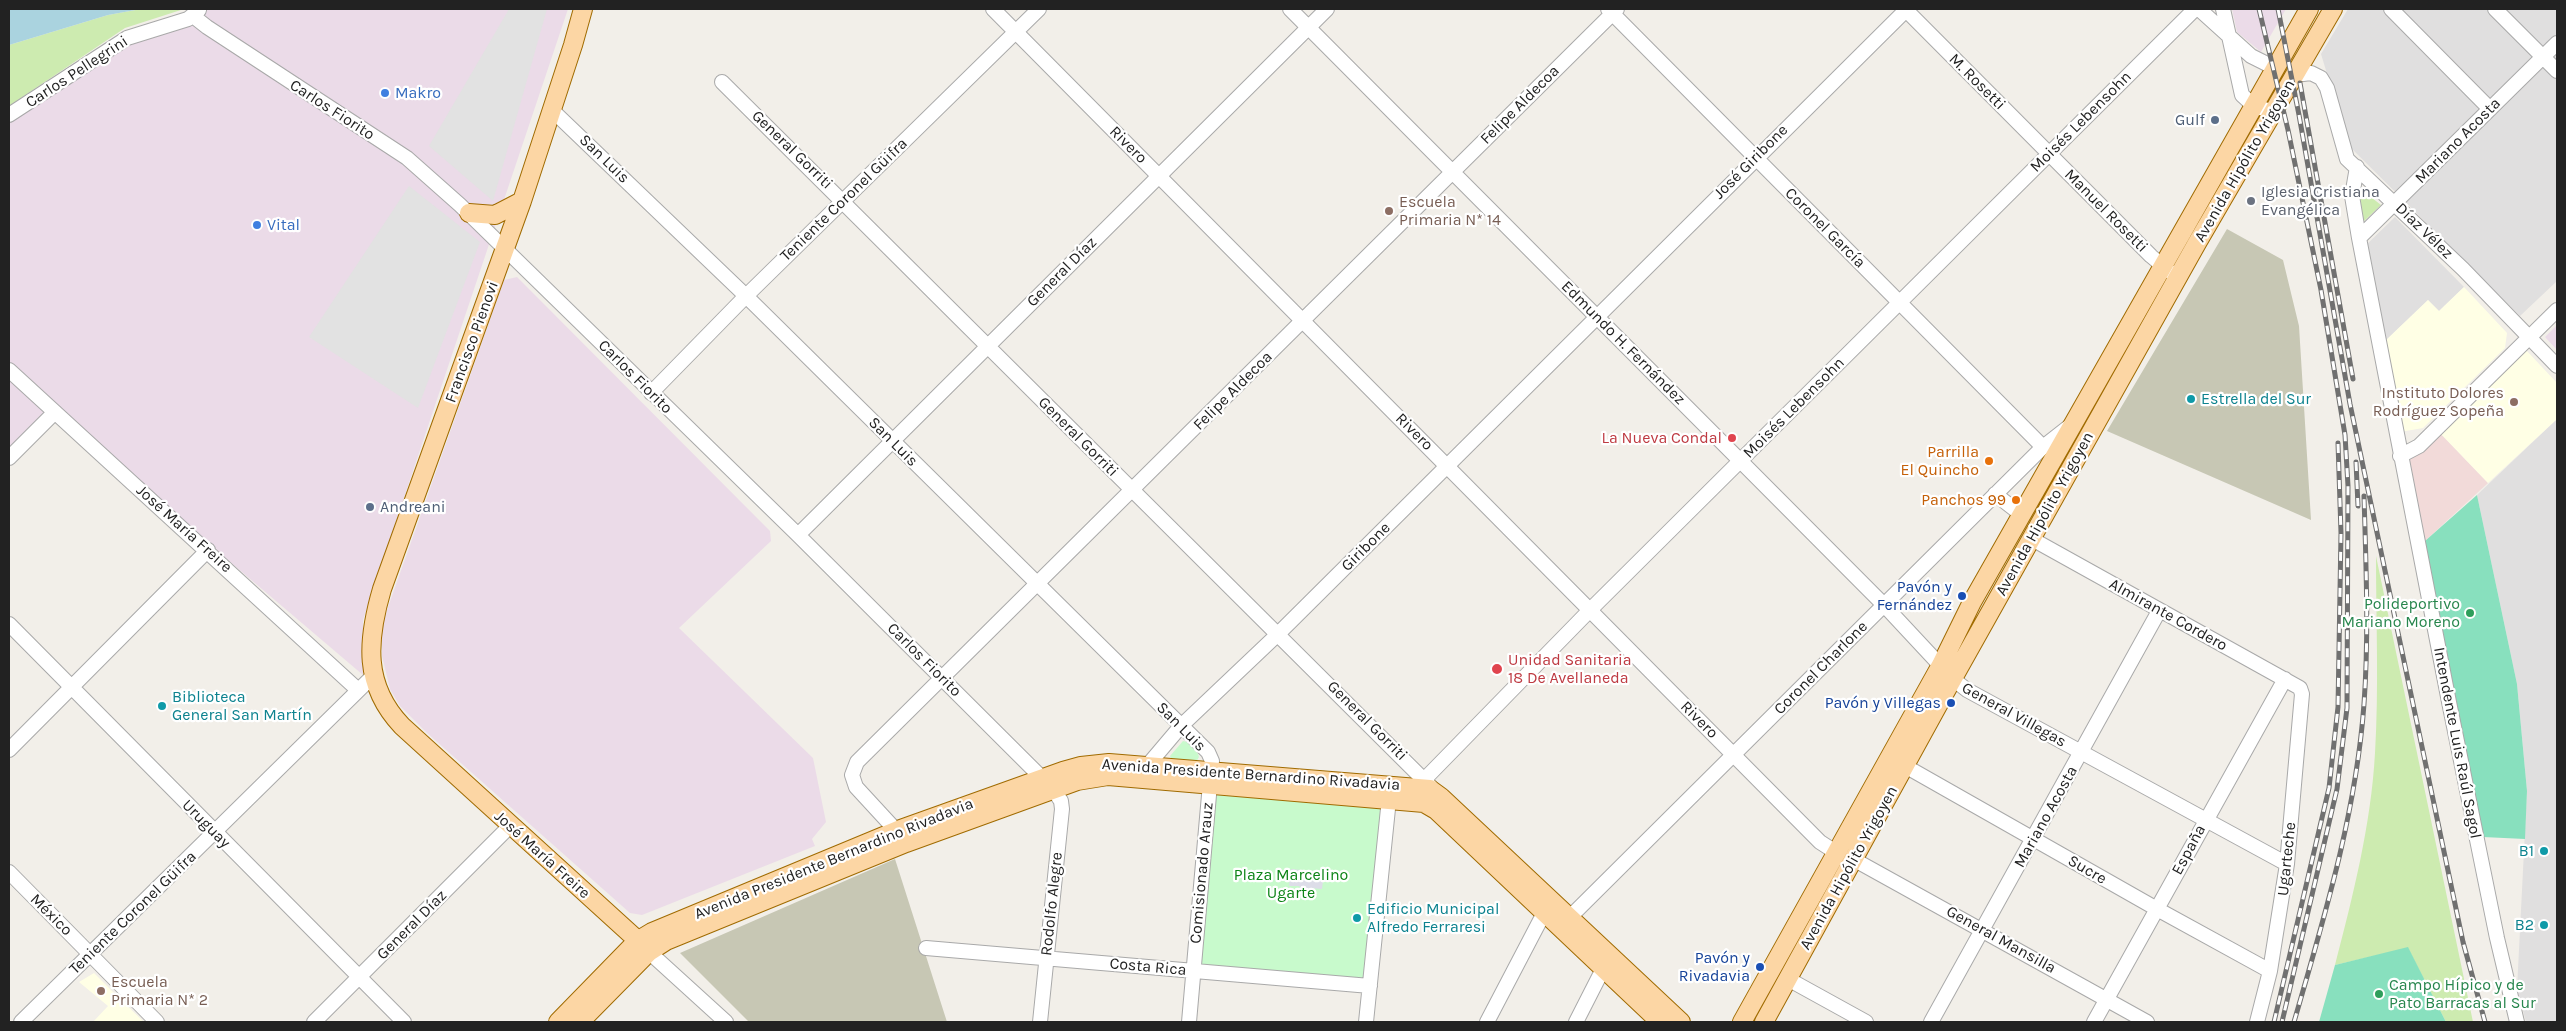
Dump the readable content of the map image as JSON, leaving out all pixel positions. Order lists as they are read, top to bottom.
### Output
{
  "streets": {
    "main road": [
      "Avenida Hipólito Yrigoyen",
      "Francisco Pienovi",
      "José María Freire",
      "Avenida Presidente Bernardino Rivadavia"
    ],
    "street": [
      "Carlos Pellegrini",
      "M. Rosetti",
      "Felipe Aldecoa",
      "Carlos Fiorito",
      "Moisés Lebensohn",
      "Mariano Acosta",
      "Rivero",
      "General Gorriti",
      "San Luis",
      "José Giribone",
      "Teniente Coronel Güifra",
      "Manuel Rosetti",
      "Coronel García",
      "Díaz Vélez",
      "General Díaz",
      "Edmundo H. Fernández",
      "Giribone",
      "Almirante Cordero",
      "Coronel Charlone",
      "General Villegas",
      "Intendente Luis Raúl Sagol",
      "Uruguay",
      "España",
      "Ugarteche",
      "Sucre",
      "Comisionado Arauz",
      "Rodolfo Alegre",
      "México",
      "General Mansilla",
      "Costa Rica"
    ]
  },
  "crossings": [
    ["Carlos Pellegrini", "Carlos Fiorito"],
    ["M. Rosetti", "Moisés Lebensohn"],
    ["M. Rosetti", "José Giribone"],
    ["M. Rosetti", "Manuel Rosetti"],
    ["Felipe Aldecoa", "Carlos Fiorito"],
    ["Felipe Aldecoa", "Rivero"],
    ["Felipe Aldecoa", "General Gorriti"],
    ["Felipe Aldecoa", "San Luis"],
    ["Felipe Aldecoa", "Coronel García"],
    ["Felipe Aldecoa", "Edmundo H. Fernández"],
    ["Felipe Aldecoa", "Avenida Presidente Bernardino Rivadavia"],
    ["Carlos Fiorito", "Teniente Coronel Güifra"],
    ["Carlos Fiorito", "General Díaz"],
    ["Carlos Fiorito", "Francisco Pienovi"],
    ["Carlos Fiorito", "Avenida Presidente Bernardino Rivadavia"],
    ["Carlos Fiorito", "Rodolfo Alegre"],
    ["Moisés Lebensohn", "Rivero"],
    ["Moisés Lebensohn", "General Gorriti"],
    ["Moisés Lebensohn", "Manuel Rosetti"],
    ["Moisés Lebensohn", "Coronel García"],
    ["Moisés Lebensohn", "Edmundo H. Fernández"],
    ["Moisés Lebensohn", "Avenida Presidente Bernardino Rivadavia"],
    ["Mariano Acosta", "Díaz Vélez"],
    ["Mariano Acosta", "Almirante Cordero"],
    ["Mariano Acosta", "General Villegas"],
    ["Mariano Acosta", "Intendente Luis Raúl Sagol"],
    ["Mariano Acosta", "Sucre"],
    ["Mariano Acosta", "General Mansilla"],
    ["Rivero", "Avenida Hipólito Yrigoyen"],
    ["Rivero", "Teniente Coronel Güifra"],
    ["Rivero", "General Díaz"],
    ["Rivero", "Giribone"],
    ["Rivero", "Coronel Charlone"],
    ["General Gorriti", "Teniente Coronel Güifra"],
    ["General Gorriti", "General Díaz"],
    ["General Gorriti", "Giribone"],
    ["General Gorriti", "Avenida Presidente Bernardino Rivadavia"],
    ["San Luis", "Teniente Coronel Güifra"],
    ["San Luis", "General Díaz"],
    ["San Luis", "Francisco Pienovi"],
    ["San Luis", "Giribone"],
    ["San Luis", "Avenida Presidente Bernardino Rivadavia"],
    ["San Luis", "Comisionado Arauz"],
    ["Avenida Hipólito Yrigoyen", "Manuel Rosetti"],
    ["Avenida Hipólito Yrigoyen", "Díaz Vélez"],
    ["Avenida Hipólito Yrigoyen", "Edmundo H. Fernández"],
    ["Avenida Hipólito Yrigoyen", "Almirante Cordero"],
    ["Avenida Hipólito Yrigoyen", "Coronel Charlone"],
    ["Avenida Hipólito Yrigoyen", "General Villegas"],
    ["Avenida Hipólito Yrigoyen", "Sucre"],
    ["Avenida Hipólito Yrigoyen", "General Mansilla"],
    ["José Giribone", "Coronel García"],
    ["José Giribone", "Edmundo H. Fernández"],
    ["José Giribone", "Giribone"],
    ["Teniente Coronel Güifra", "Francisco Pienovi"],
    ["Teniente Coronel Güifra", "José María Freire"],
    ["Teniente Coronel Güifra", "Uruguay"],
    ["Teniente Coronel Güifra", "México"],
    ["Coronel García", "Coronel Charlone"],
    ["Díaz Vélez", "Intendente Luis Raúl Sagol"],
    ["General Díaz", "Edmundo H. Fernández"],
    ["General Díaz", "José María Freire"],
    ["General Díaz", "Uruguay"],
    ["Francisco Pienovi", "José María Freire"],
    ["Edmundo H. Fernández", "Giribone"],
    ["Edmundo H. Fernández", "Coronel Charlone"],
    ["Edmundo H. Fernández", "General Villegas"],
    ["José María Freire", "Avenida Presidente Bernardino Rivadavia"],
    ["Giribone", "Avenida Presidente Bernardino Rivadavia"],
    ["Almirante Cordero", "España"],
    ["Almirante Cordero", "Ugarteche"],
    ["Coronel Charlone", "Avenida Presidente Bernardino Rivadavia"],
    ["General Villegas", "España"],
    ["General Villegas", "Ugarteche"],
    ["Avenida Presidente Bernardino Rivadavia", "Comisionado Arauz"],
    ["Avenida Presidente Bernardino Rivadavia", "Rodolfo Alegre"],
    ["España", "Sucre"],
    ["España", "General Mansilla"],
    ["Ugarteche", "Sucre"],
    ["Comisionado Arauz", "Costa Rica"],
    ["Rodolfo Alegre", "Costa Rica"]
  ],
  "parks": ["Plaza Marcelino Ugarte"],
  "places": [
    "Makro",
    "Gulf",
    "Iglesia Cristiana Evangélica",
    "Escuela Primaria N* 14",
    "Vital",
    "Estrella del Sur",
    "Instituto Dolores Rodríguez Sopeña",
    "La Nueva Condal",
    "Parrilla El Quincho",
    "Panchos 99",
    "Andreani",
    "Pavón y Fernández",
    "Polideportivo Mariano Moreno",
    "Unidad Sanitaria 18 De Avellaneda",
    "Pavón y Villegas",
    "Biblioteca General San Martín",
    "B1",
    "Edificio Municipal Alfredo Ferraresi",
    "B2",
    "Pavón y Rivadavia",
    "Escuela Primaria N* 2",
    "Campo Hípico y de Pato Barracas al Sur"
  ]
}
